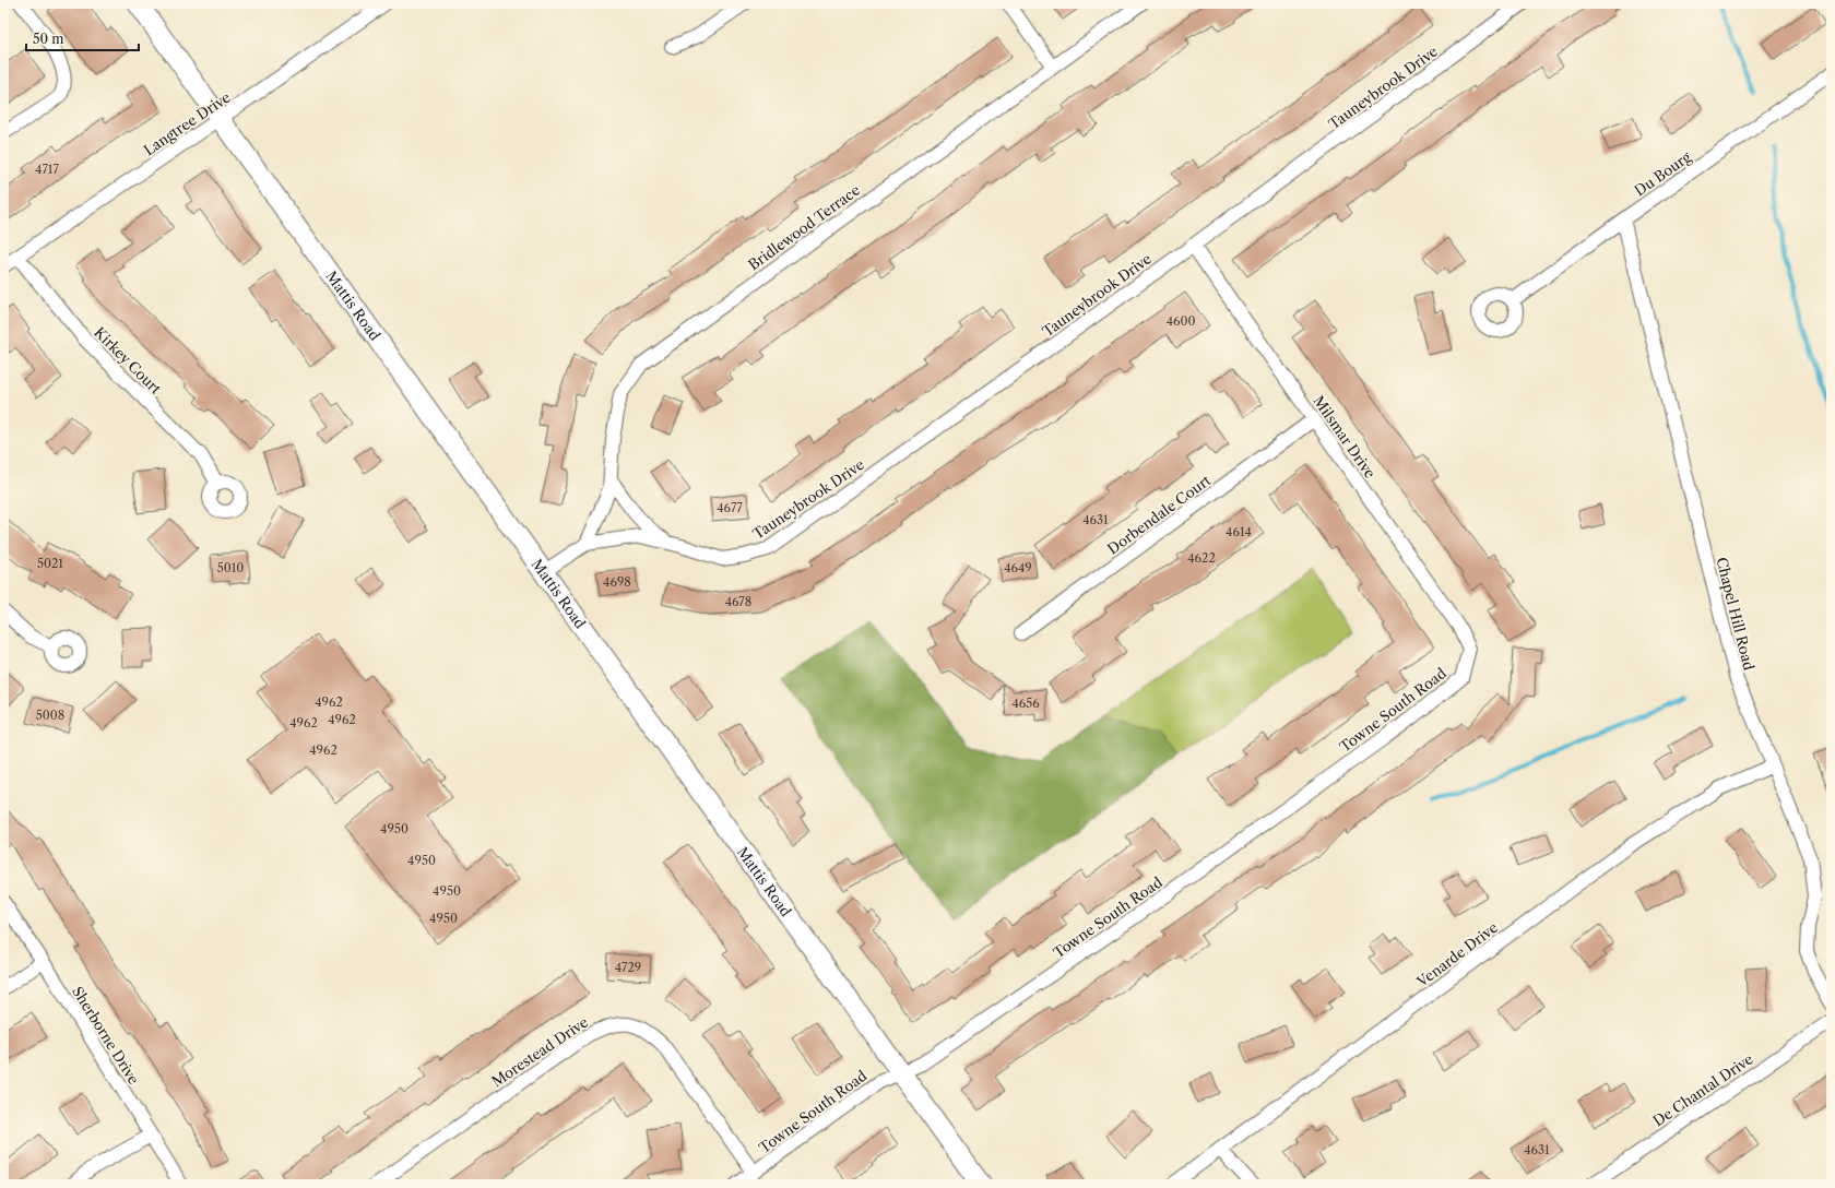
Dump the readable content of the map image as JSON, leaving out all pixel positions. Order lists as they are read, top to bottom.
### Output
{
  "streets": {
    "main road": ["Mattis Road"],
    "street": [
      "Tauneybrook Drive",
      "Langtree Drive",
      "Du Bourg",
      "Bridlewood Terrace",
      "Kirkey Court",
      "Milsmar Drive",
      "Dorbendale Court",
      "Chapel Hill Road",
      "Towne South Road",
      "Venarde Drive",
      "Sherborne Drive",
      "Morestead Drive",
      "De Chantal Drive"
    ]
  },
  "crossings": [
    ["Tauneybrook Drive", "Bridlewood Terrace"],
    ["Tauneybrook Drive", "Mattis Road"],
    ["Tauneybrook Drive", "Milsmar Drive"],
    ["Langtree Drive", "Mattis Road"],
    ["Langtree Drive", "Kirkey Court"],
    ["Du Bourg", "Chapel Hill Road"],
    ["Mattis Road", "Towne South Road"],
    ["Milsmar Drive", "Dorbendale Court"],
    ["Milsmar Drive", "Towne South Road"],
    ["Chapel Hill Road", "Venarde Drive"],
    ["Towne South Road", "Morestead Drive"]
  ],
  "house_numbers": [
    "4717",
    "4600",
    "4677",
    "4631",
    "4614",
    "4622",
    "5021",
    "5010",
    "4649",
    "4698",
    "4678",
    "4962",
    "4656",
    "5008",
    "4962",
    "4962",
    "4962",
    "4950",
    "4950",
    "4950",
    "4950",
    "4729",
    "4631"
  ],
  "scale_bar": "50 m"
}
